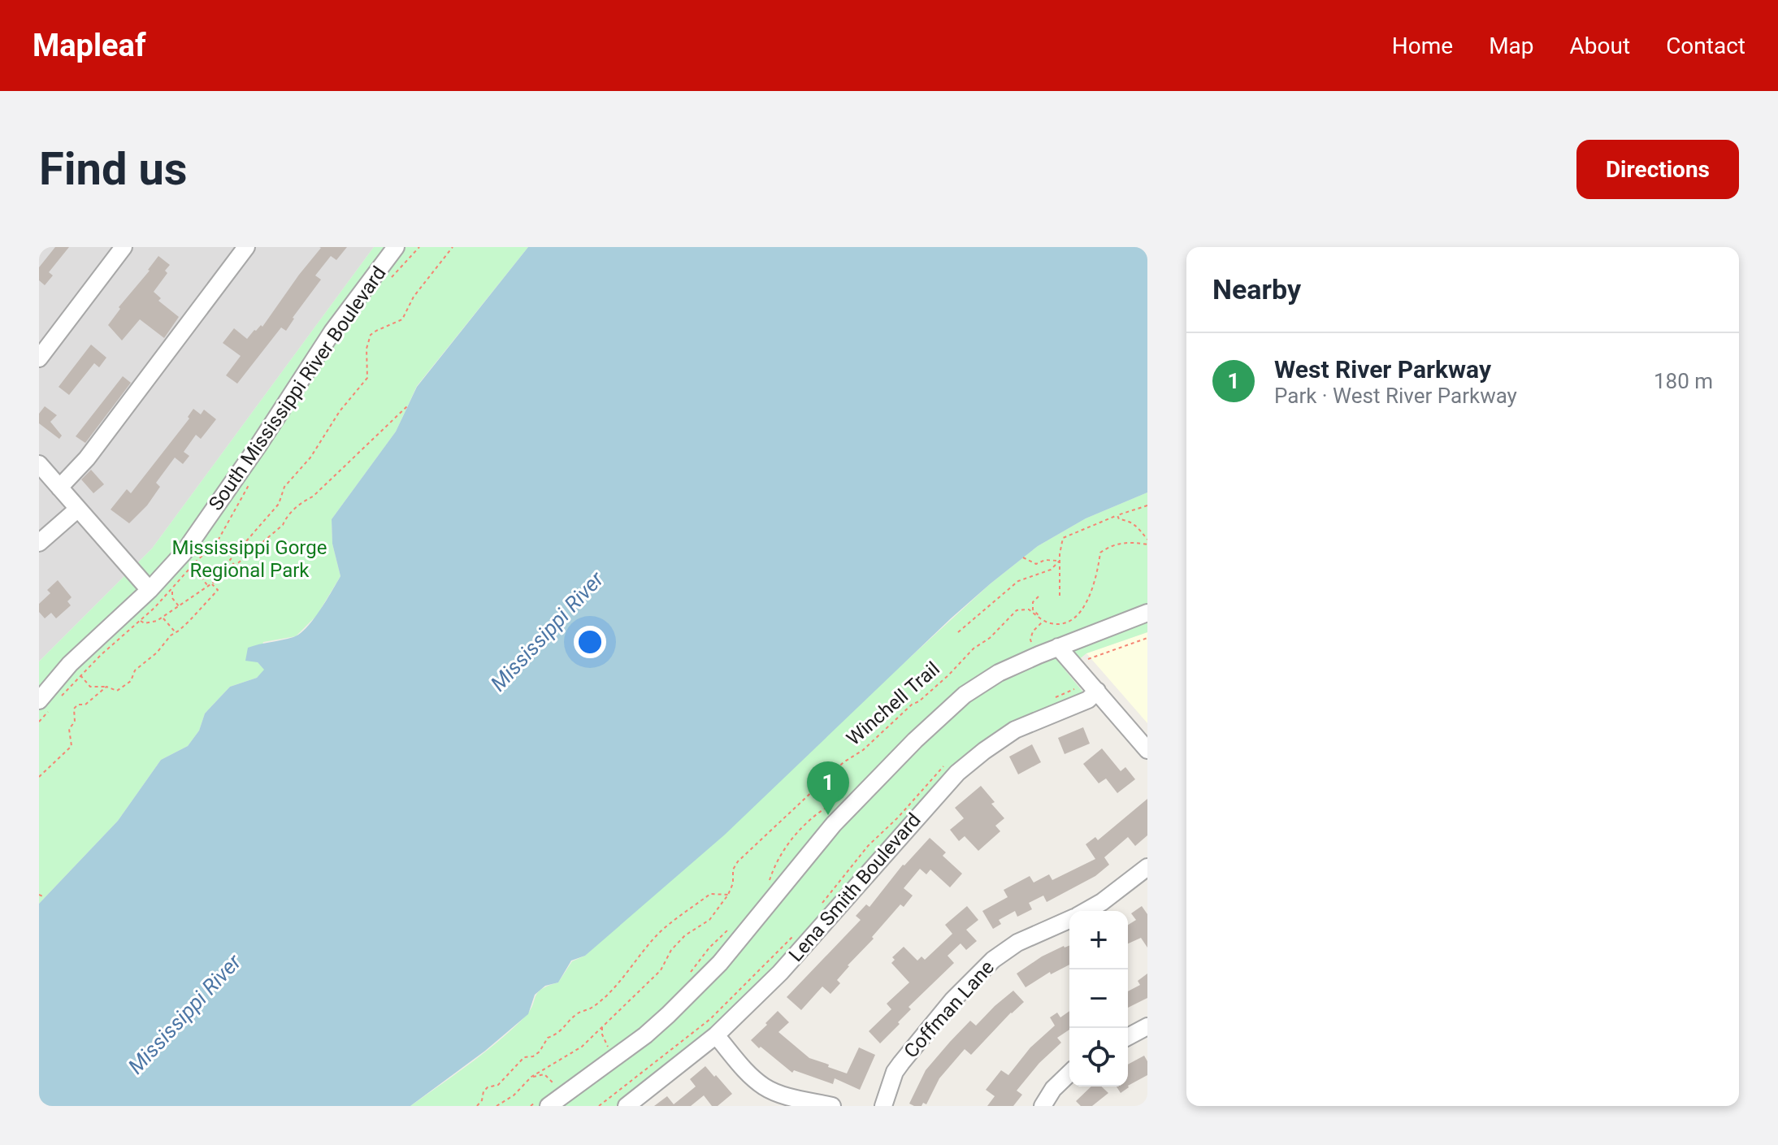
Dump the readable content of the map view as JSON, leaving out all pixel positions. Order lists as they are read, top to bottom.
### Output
{
  "streets": {
    "street": ["South Mississippi River Boulevard", "Lena Smith Boulevard", "Coffman Lane"],
    "path": ["Winchell Trail"]
  },
  "water": ["Mississippi River"],
  "parks": ["Mississippi Gorge Regional Park"],
  "page": {
    "header": "Mapleaf",
    "nav": [
      "Home",
      "Map",
      "About",
      "Contact"
    ],
    "buttons": "Directions",
    "title": "Find us",
    "heading": "Nearby",
    "list": [
      {
        "mark": "1",
        "name": "West River Parkway",
        "note": "Park · West River Parkway",
        "value": "180 m"
      }
    ],
    "pins": "1",
    "map_buttons": ["+", "−"]
  }
}
